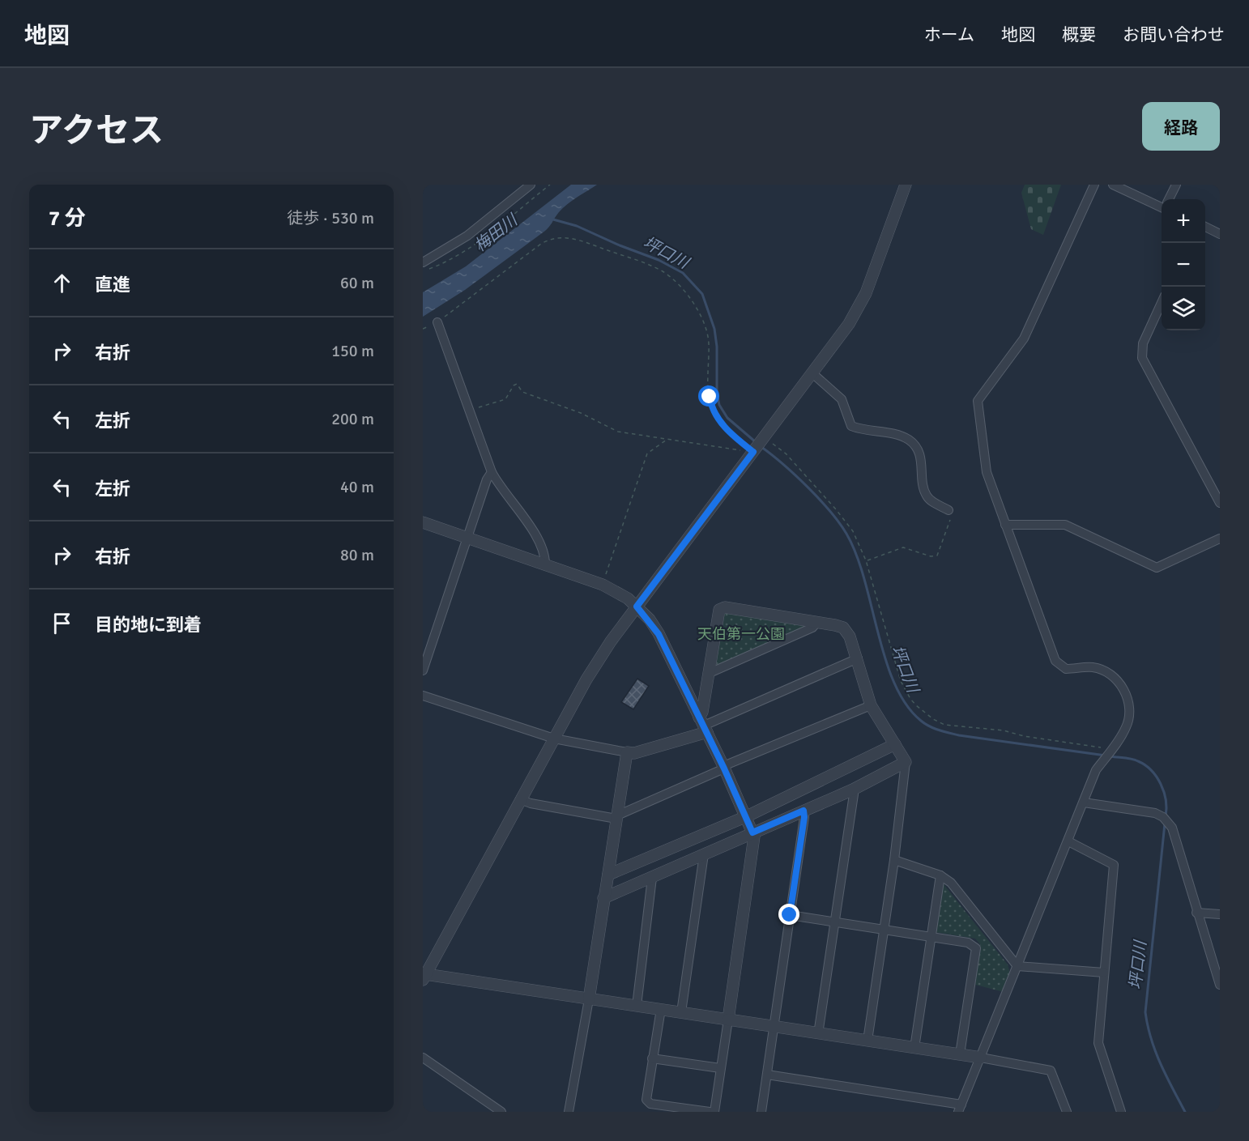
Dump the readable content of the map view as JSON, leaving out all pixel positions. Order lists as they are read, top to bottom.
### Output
{
  "water": ["梅田川", "坪口川"],
  "parks": ["天伯第一公園"],
  "page": {
    "header": "地図",
    "nav": [
      "ホーム",
      "地図",
      "概要",
      "お問い合わせ"
    ],
    "title": "アクセス",
    "buttons": "経路",
    "heading": ["7 分", "徒歩 · 530 m"],
    "map_buttons": ["+", "−"],
    "list": [
      ["直進", "60 m"],
      ["右折", "150 m"],
      ["左折", "200 m"],
      ["左折", "40 m"],
      ["右折", "80 m"],
      "目的地に到着"
    ]
  }
}
